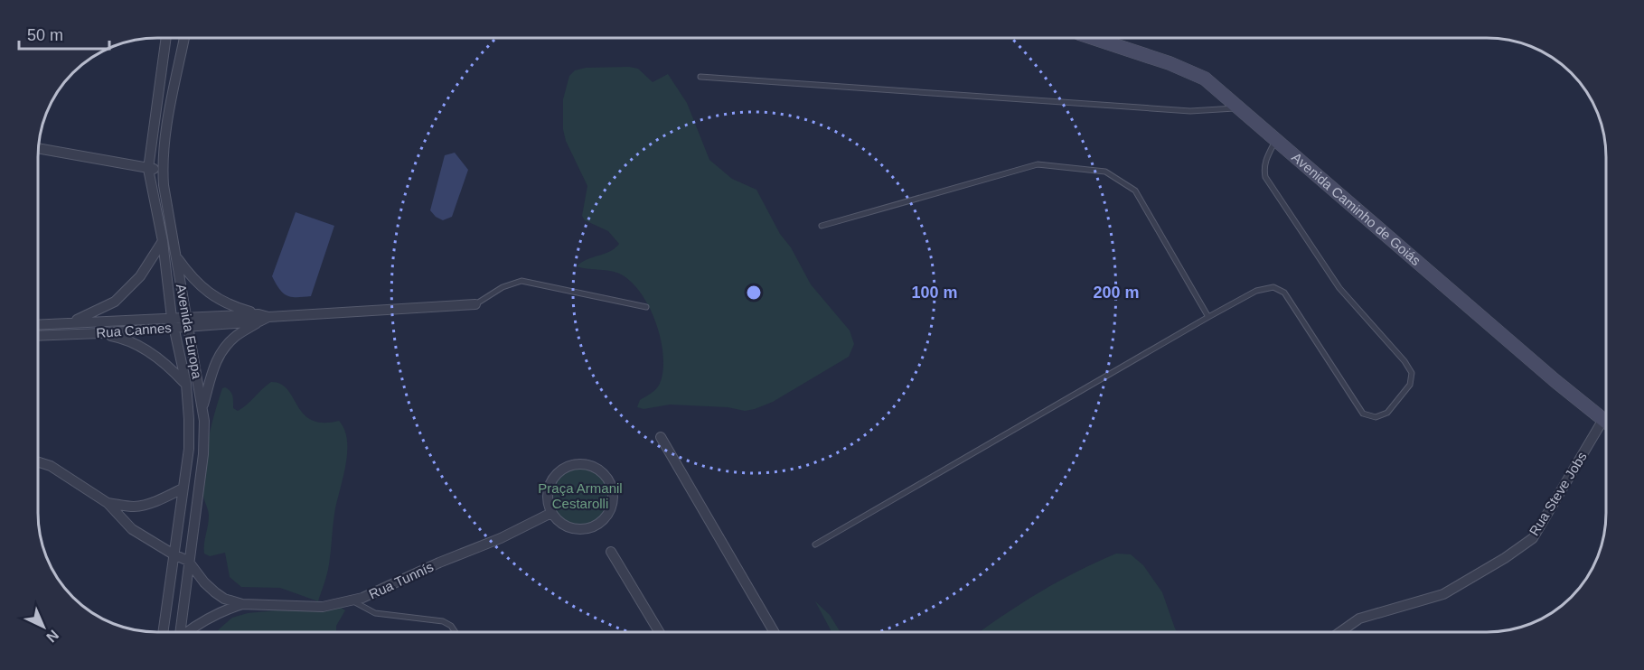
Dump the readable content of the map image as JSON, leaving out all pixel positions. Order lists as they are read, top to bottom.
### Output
{
  "streets": {
    "main road": ["Avenida Caminho de Goiás"],
    "street": [
      "Rua Cannes",
      "Avenida Europa",
      "Rua Steve Jobs",
      "Rua Tunnís"
    ]
  },
  "crossings": [
    ["Rua Cannes", "Avenida Europa"]
  ],
  "parks": ["Praça Armanil Cestarolli"],
  "scale_bar": "50 m",
  "north": "bottom right",
  "rings": ["100 m", "200 m"]
}
